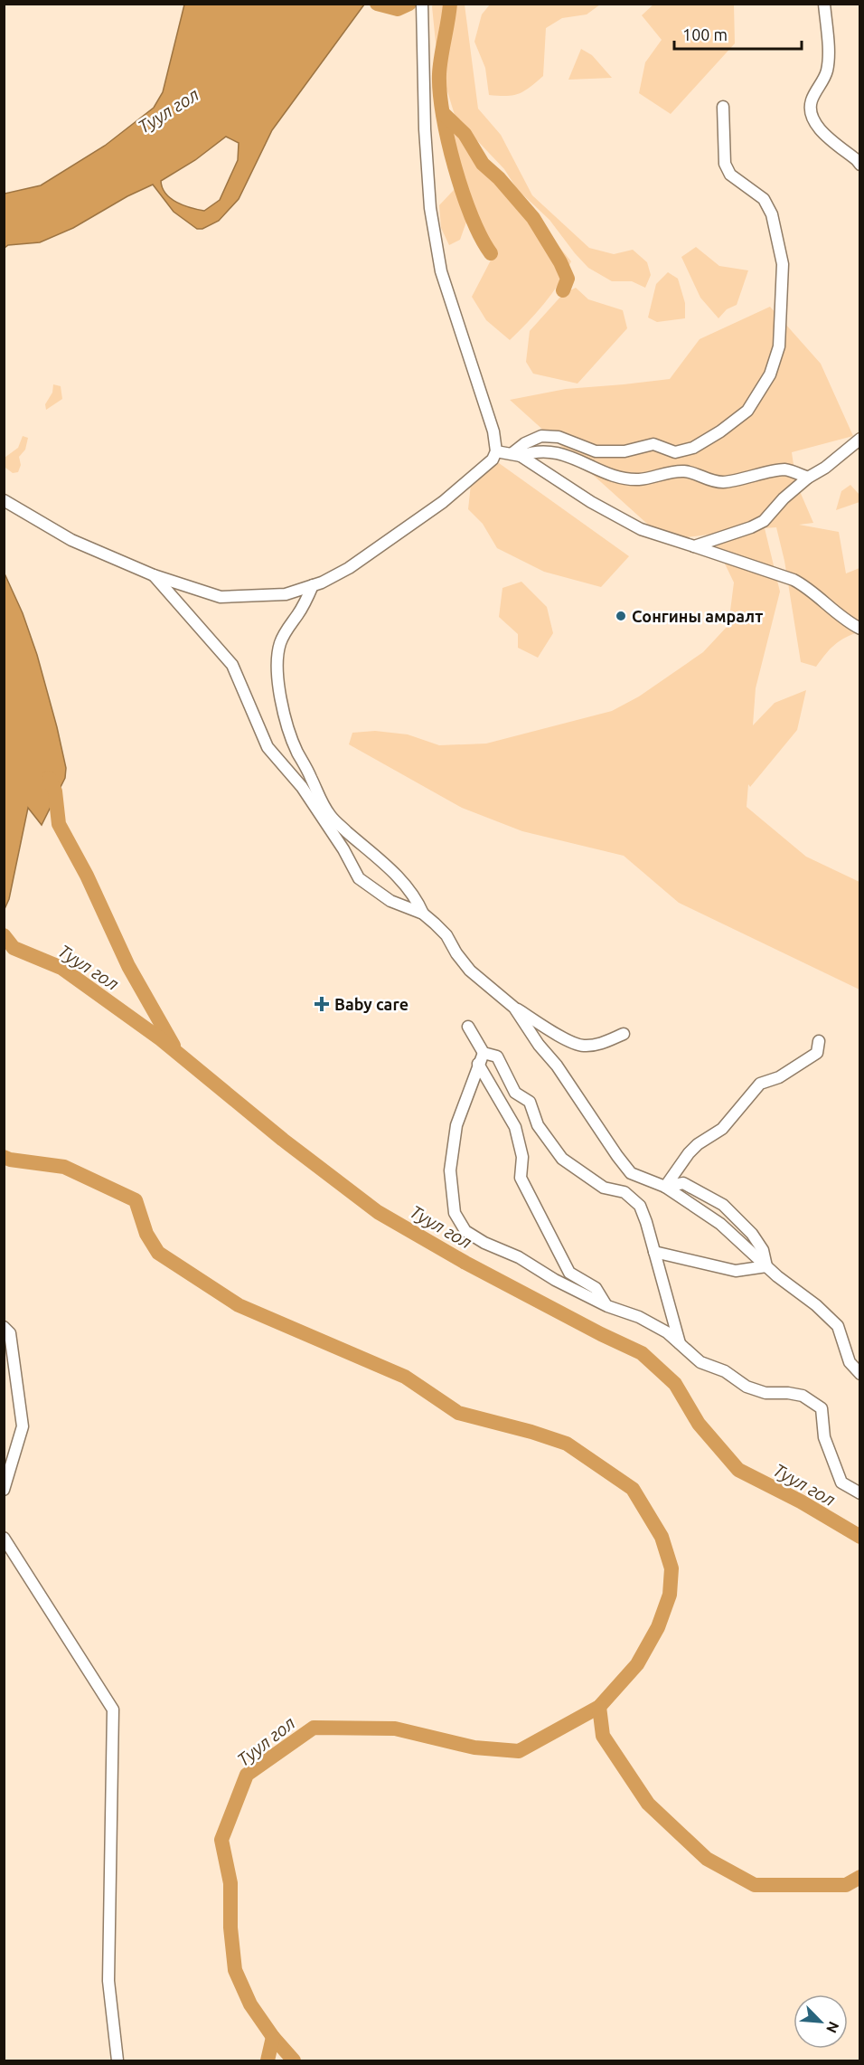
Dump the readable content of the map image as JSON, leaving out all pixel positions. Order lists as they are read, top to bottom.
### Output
{
  "water": ["Туул гол"],
  "places": {
    "other": ["Сонгины амралт"],
    "health": ["Baby care"]
  },
  "scale_bar": "100 m",
  "north": "bottom right"
}
